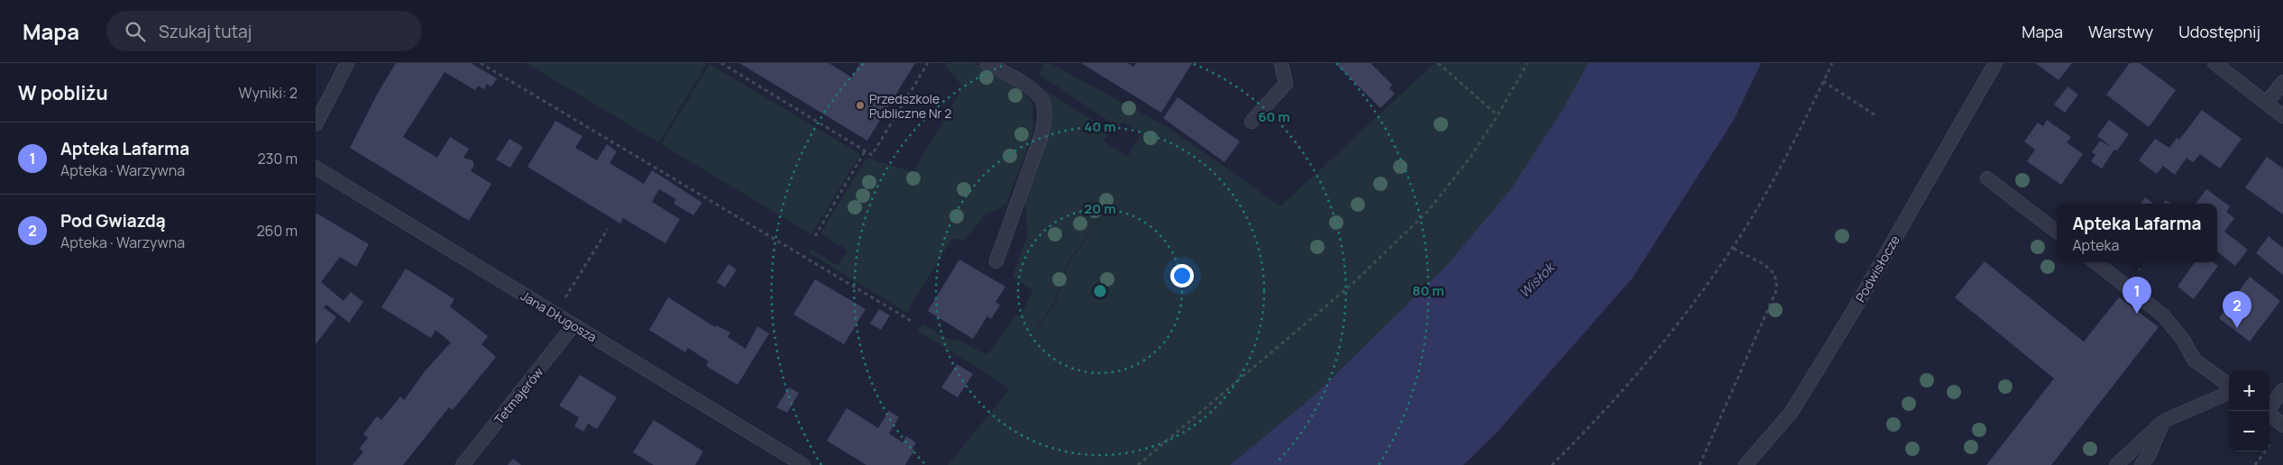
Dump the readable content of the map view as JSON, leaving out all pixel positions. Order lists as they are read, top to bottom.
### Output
{
  "streets": {
    "street": ["Podwisłocze", "Jana Długosza", "Tetmajerów"]
  },
  "crossings": [
    ["Jana Długosza", "Tetmajerów"]
  ],
  "water": ["Wisłok"],
  "places": ["Przedszkole Publiczne Nr 2"],
  "page": {
    "header": "Mapa",
    "search": "Szukaj tutaj",
    "nav": ["Mapa", "Warstwy", "Udostępnij"],
    "heading": ["W pobliżu", "Wyniki: 2"],
    "list": [
      {
        "mark": "1",
        "name": "Apteka Lafarma",
        "note": "Apteka · Warzywna",
        "value": "230 m"
      },
      {
        "mark": "2",
        "name": "Pod Gwiazdą",
        "note": "Apteka · Warzywna",
        "value": "260 m"
      }
    ],
    "popup": ["Apteka Lafarma", "Apteka"],
    "pins": ["1", "2"],
    "map_buttons": ["+", "−"]
  },
  "rings": [
    "60 m",
    "40 m",
    "20 m",
    "80 m"
  ]
}
